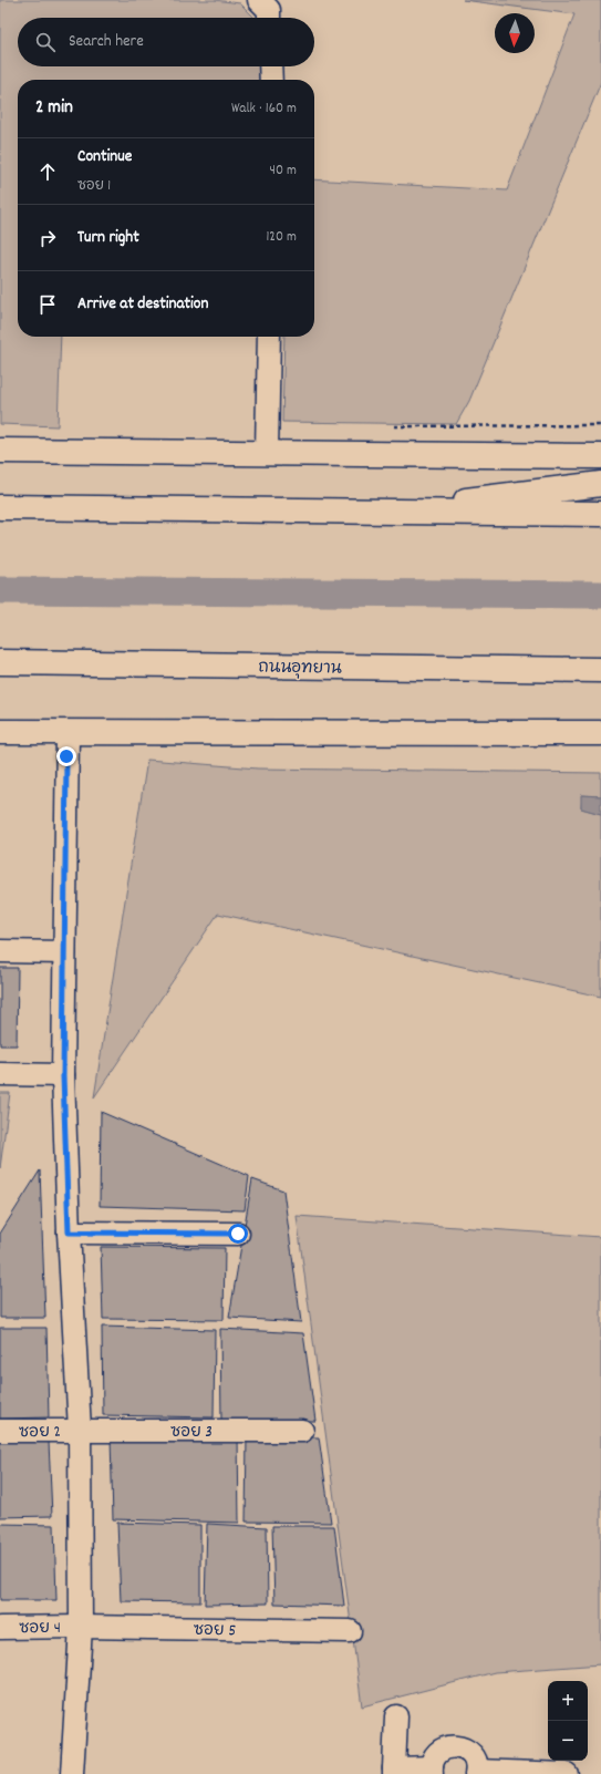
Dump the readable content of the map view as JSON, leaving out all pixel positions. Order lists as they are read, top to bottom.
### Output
{
  "streets": {
    "main road": ["ถนนอุทยาน"],
    "street": [
      "ซอย 2",
      "ซอย 3",
      "ซอย 4",
      "ซอย 5"
    ]
  },
  "crossings": [
    ["ซอย 2", "ซอย 3"],
    ["ซอย 4", "ซอย 5"]
  ],
  "north": "bottom",
  "page": {
    "search": "Search here",
    "heading": ["2 min", "Walk · 160 m"],
    "list": [
      ["Continue", "ซอย 1", "40 m"],
      ["Turn right", "120 m"],
      "Arrive at destination"
    ],
    "map_buttons": ["+", "−"]
  }
}
